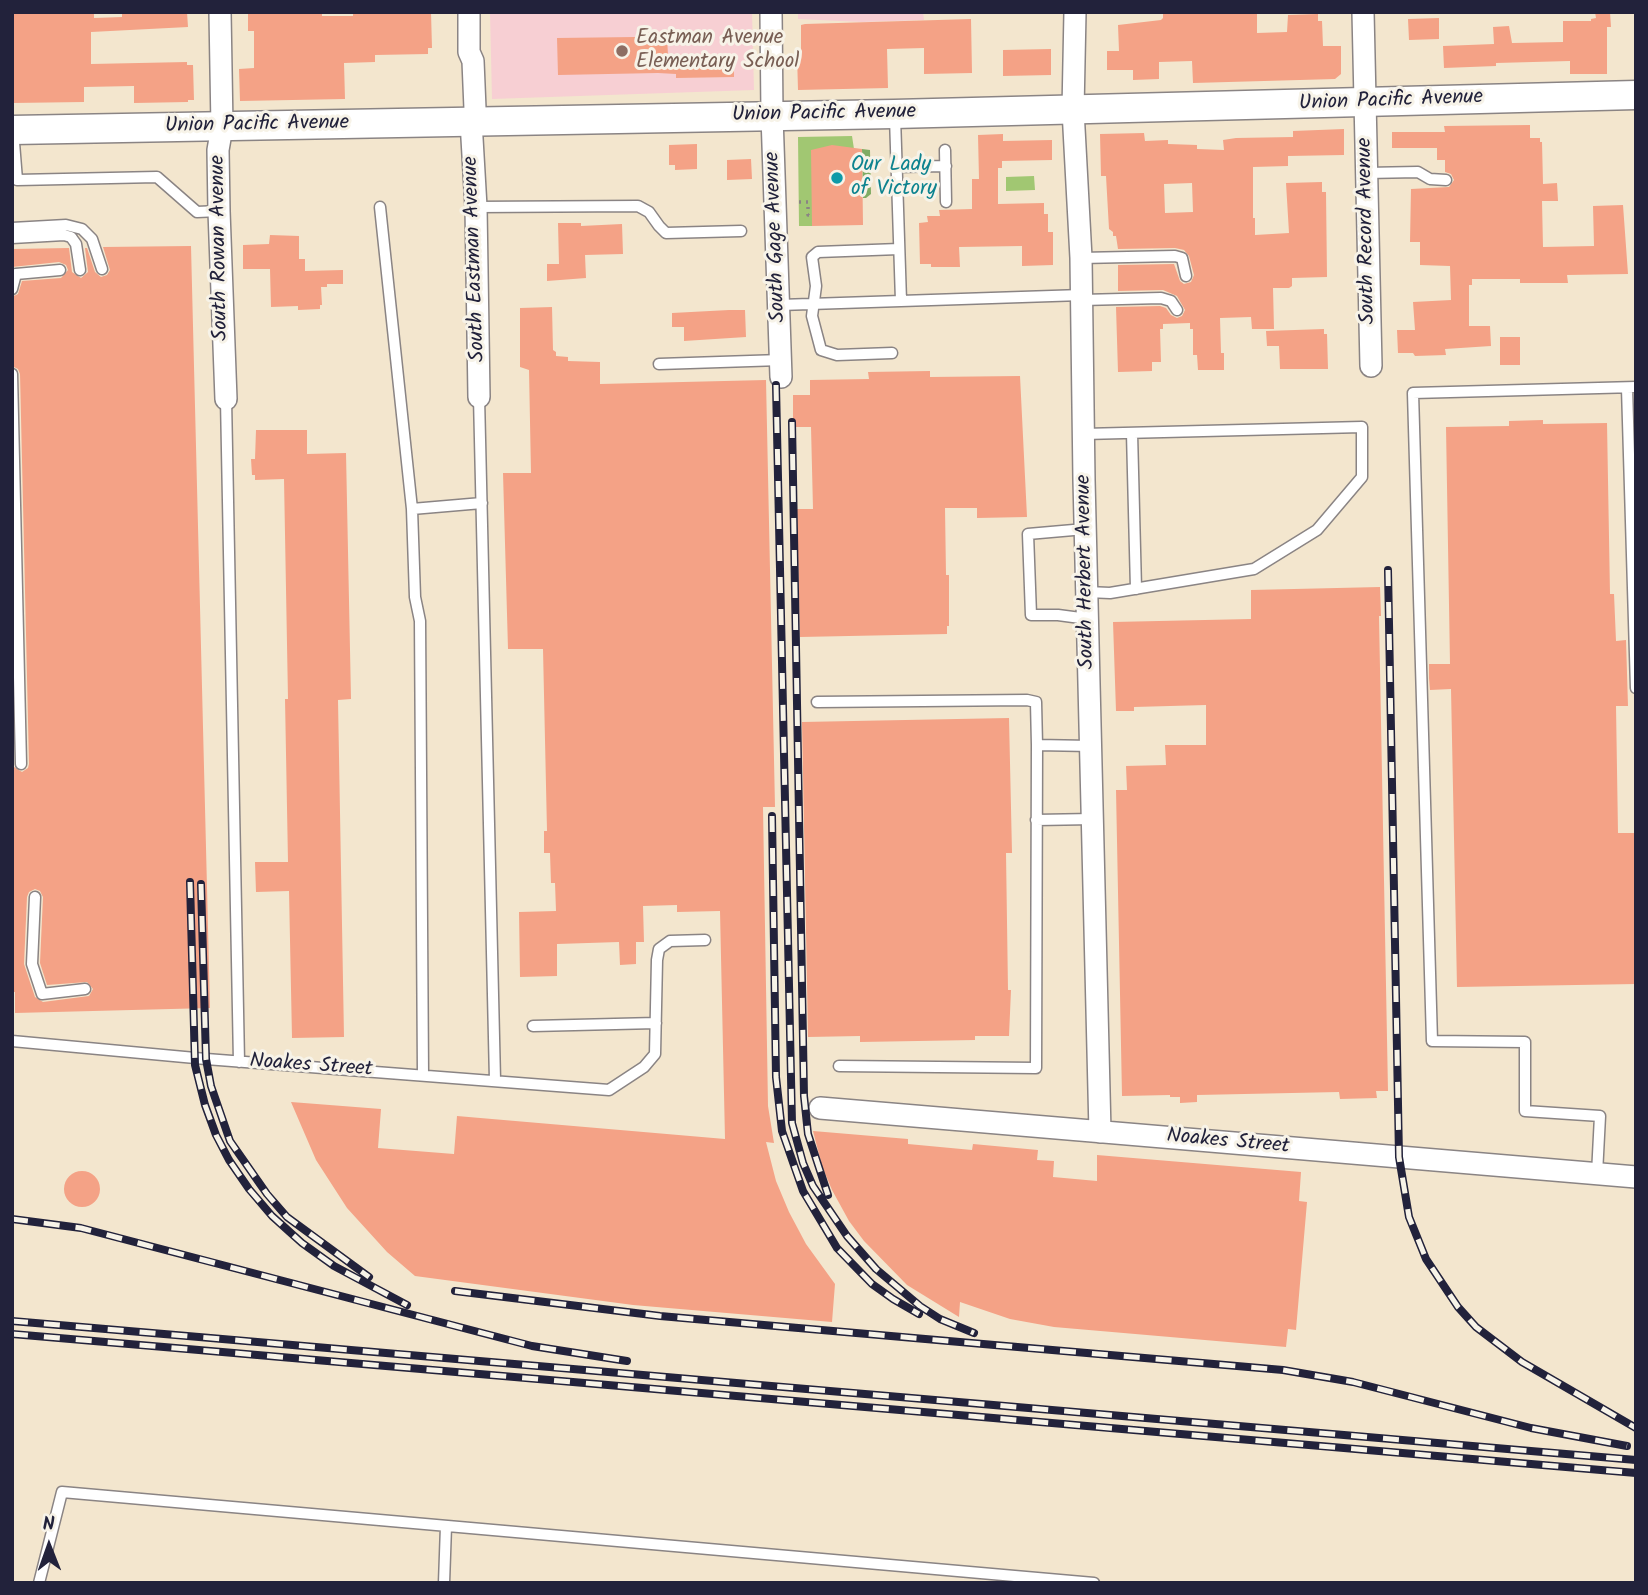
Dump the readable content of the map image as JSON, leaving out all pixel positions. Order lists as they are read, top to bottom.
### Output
{
  "streets": {
    "street": [
      "Union Pacific Avenue",
      "South Record Avenue",
      "South Gage Avenue",
      "South Rowan Avenue",
      "South Eastman Avenue",
      "South Herbert Avenue",
      "Noakes Street"
    ]
  },
  "crossings": [
    ["Union Pacific Avenue", "South Record Avenue"],
    ["Union Pacific Avenue", "South Gage Avenue"],
    ["Union Pacific Avenue", "South Rowan Avenue"],
    ["Union Pacific Avenue", "South Eastman Avenue"],
    ["Union Pacific Avenue", "South Herbert Avenue"],
    ["South Herbert Avenue", "Noakes Street"]
  ],
  "places": ["Eastman Avenue Elementary School", "Our Lady of Victory"],
  "north": "top"
}
